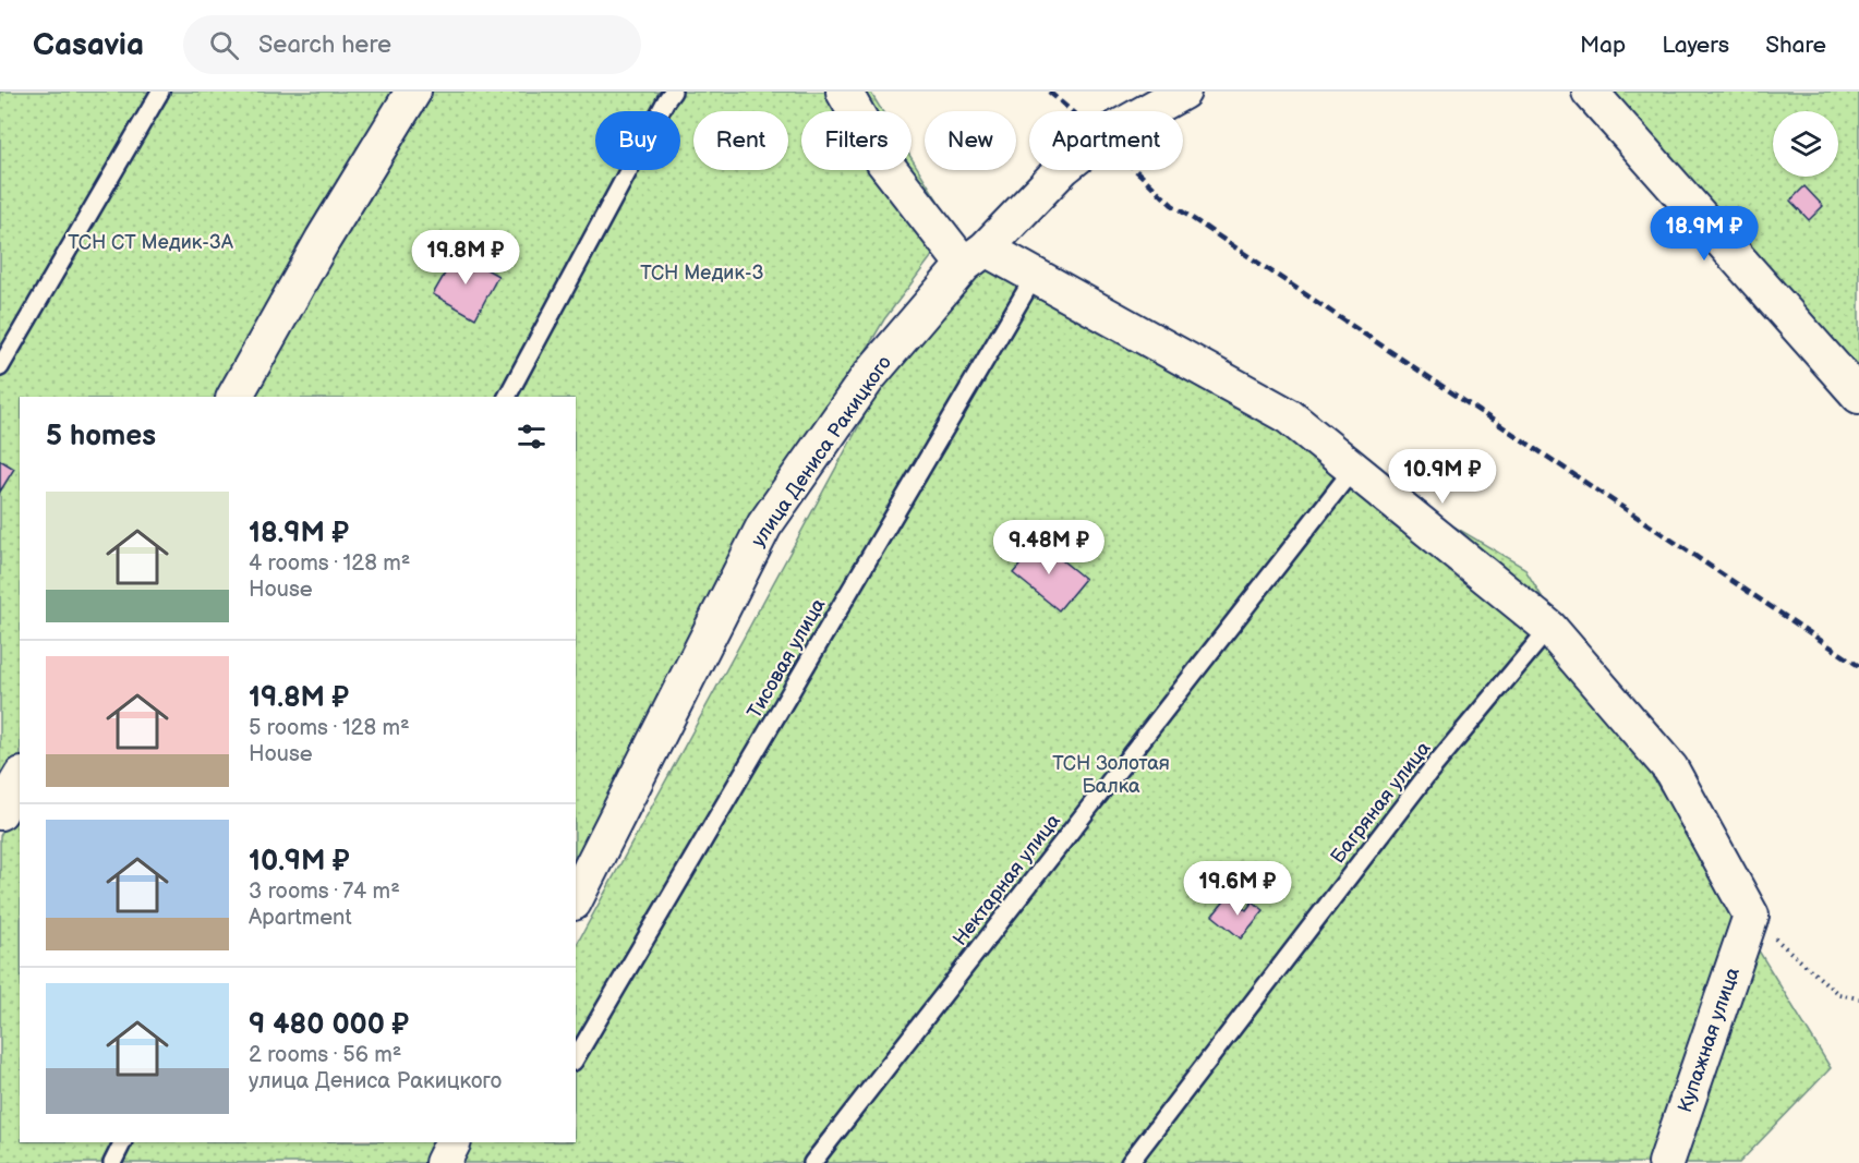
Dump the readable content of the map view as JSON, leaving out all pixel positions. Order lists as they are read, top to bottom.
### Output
{
  "streets": {
    "street": ["улица Дениса Ракицкого", "Купажная улица"],
    "lane": ["Тисовая улица", "Багряная улица", "Нектарная улица"]
  },
  "parks": ["ТСН СТ Медик-3А", "ТСН Медик-3", "ТСН Золотая Балка"],
  "page": {
    "header": "Casavia",
    "search": "Search here",
    "nav": ["Map", "Layers", "Share"],
    "chip": [
      "Buy",
      "Rent",
      "Filters",
      "New",
      "Apartment"
    ],
    "price": [
      "18.9M ₽",
      "19.8M ₽",
      "10.9M ₽",
      "9.48M ₽",
      "19.6M ₽"
    ],
    "heading": "5 homes",
    "list": [
      {
        "name": "18.9M ₽",
        "note": "4 rooms · 128 m² · House"
      },
      {
        "name": "19.8M ₽",
        "note": "5 rooms · 128 m² · House"
      },
      {
        "name": "10.9M ₽",
        "note": "3 rooms · 74 m² · Apartment"
      },
      {
        "name": "9 480 000 ₽",
        "note": "2 rooms · 56 m² · улица Дениса Ракицкого"
      }
    ]
  }
}
